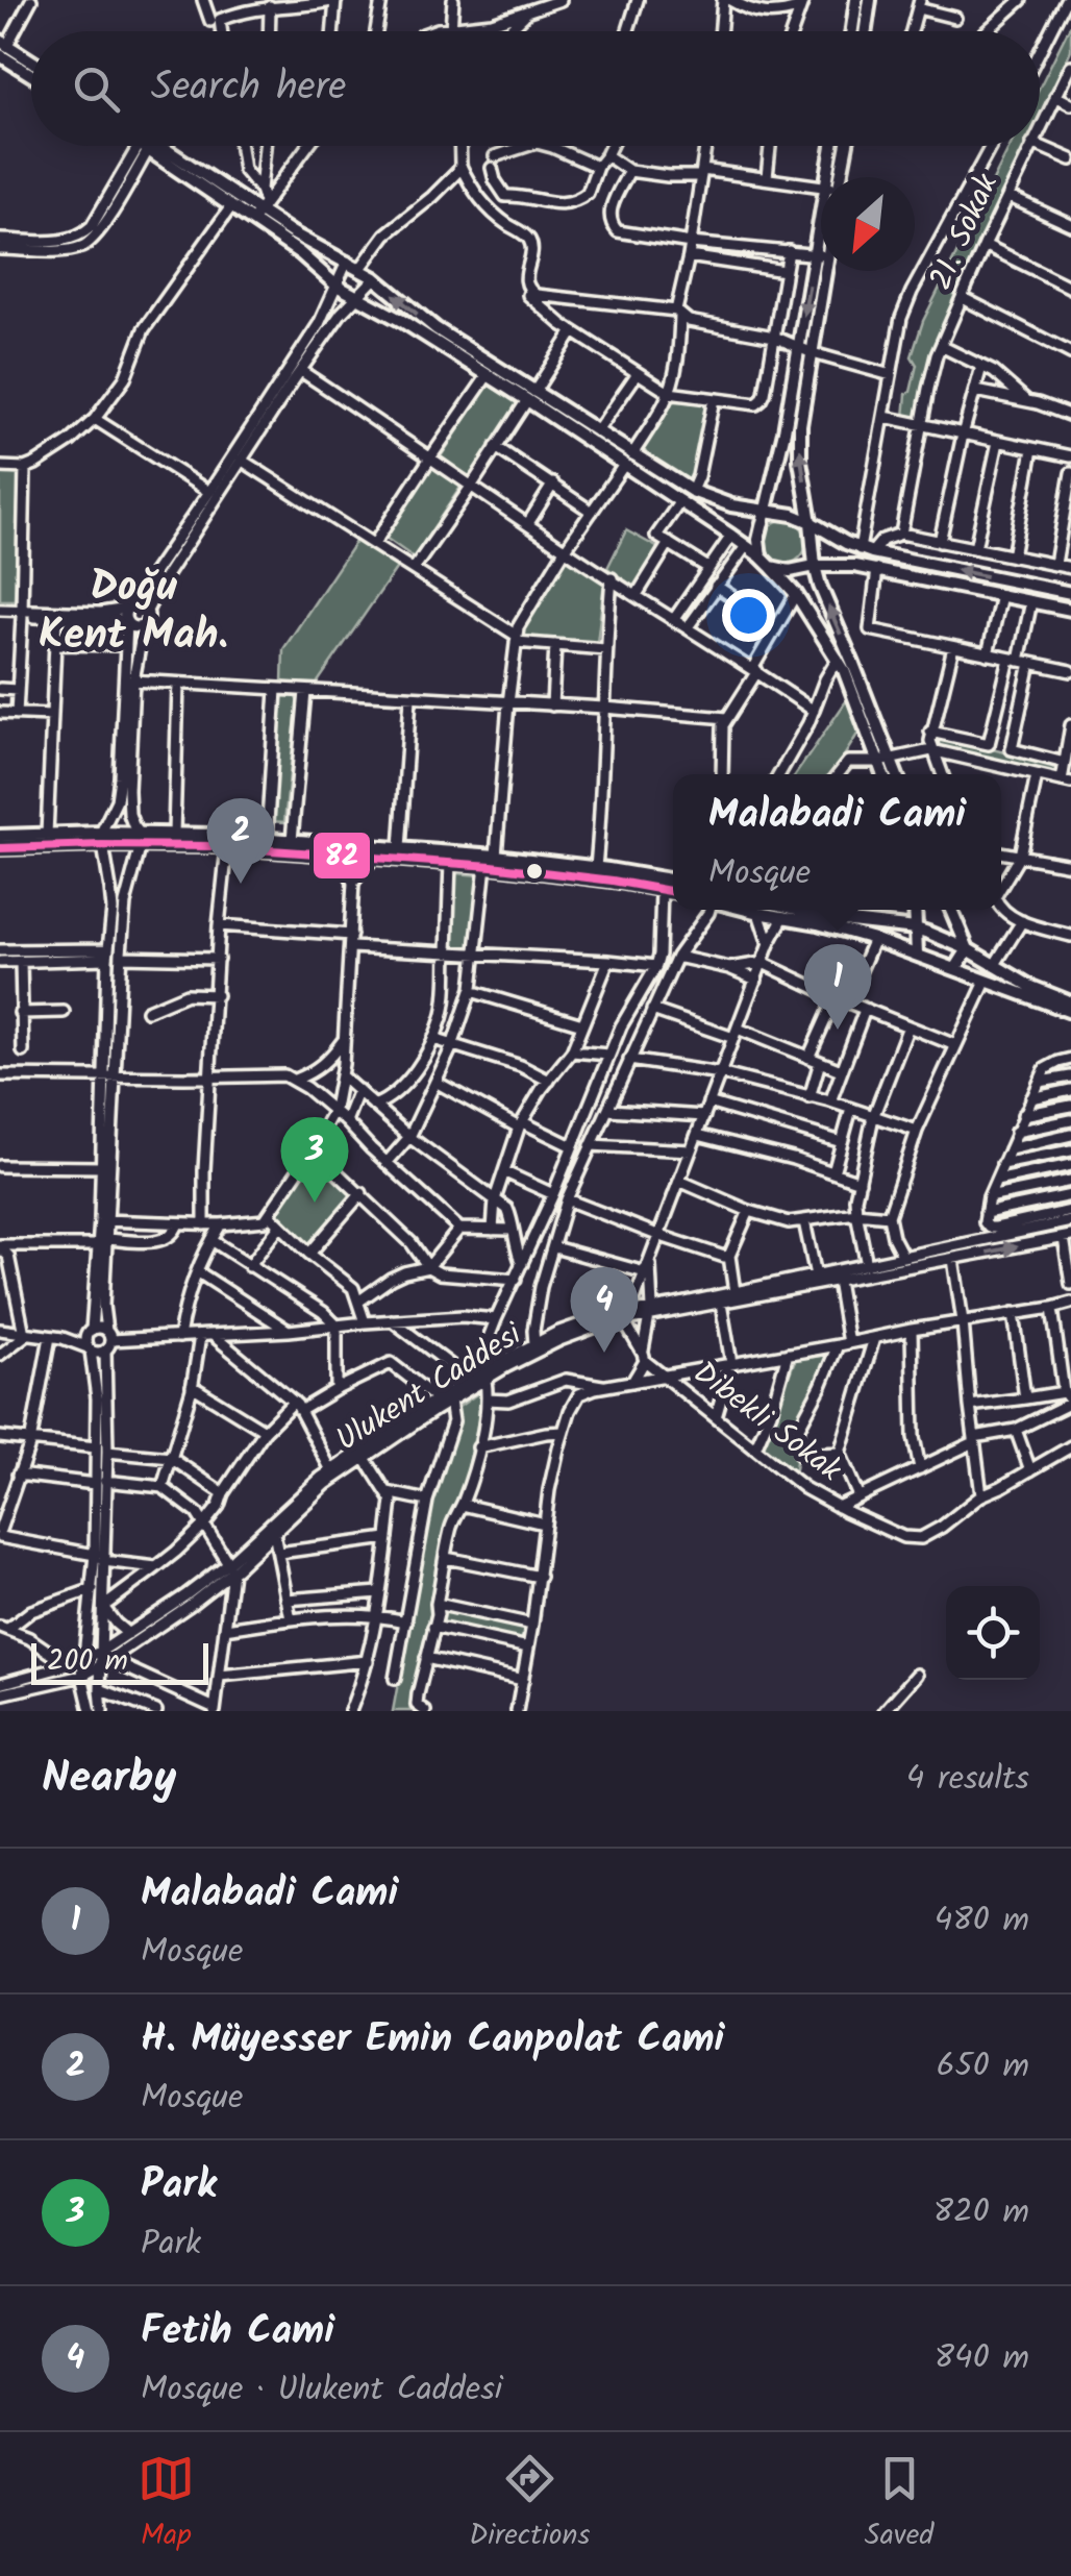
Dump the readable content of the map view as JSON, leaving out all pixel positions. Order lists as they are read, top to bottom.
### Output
{
  "streets": {
    "street": ["21. Sokak", "Ulukent Caddesi", "Dibekli Sokak"]
  },
  "crossings": [
    ["Ulukent Caddesi", "Dibekli Sokak"]
  ],
  "districts": ["Doğu Kent Mah."],
  "lines": ["transit line 82"],
  "scale_bar": "200 m",
  "north": "bottom left",
  "page": {
    "search": "Search here",
    "popup": ["Malabadi Cami", "Mosque"],
    "pins": [
      "2",
      "1",
      "3",
      "4"
    ],
    "scale": "200 m",
    "heading": ["Nearby", "4 results"],
    "list": [
      {
        "mark": "1",
        "name": "Malabadi Cami",
        "note": "Mosque",
        "value": "480 m"
      },
      {
        "mark": "2",
        "name": "H. Müyesser Emin Canpolat Cami",
        "note": "Mosque",
        "value": "650 m"
      },
      {
        "mark": "3",
        "name": "Park",
        "note": "Park",
        "value": "820 m"
      },
      {
        "mark": "4",
        "name": "Fetih Cami",
        "note": "Mosque · Ulukent Caddesi",
        "value": "840 m"
      }
    ],
    "nav": ["Map", "Directions", "Saved"]
  }
}
